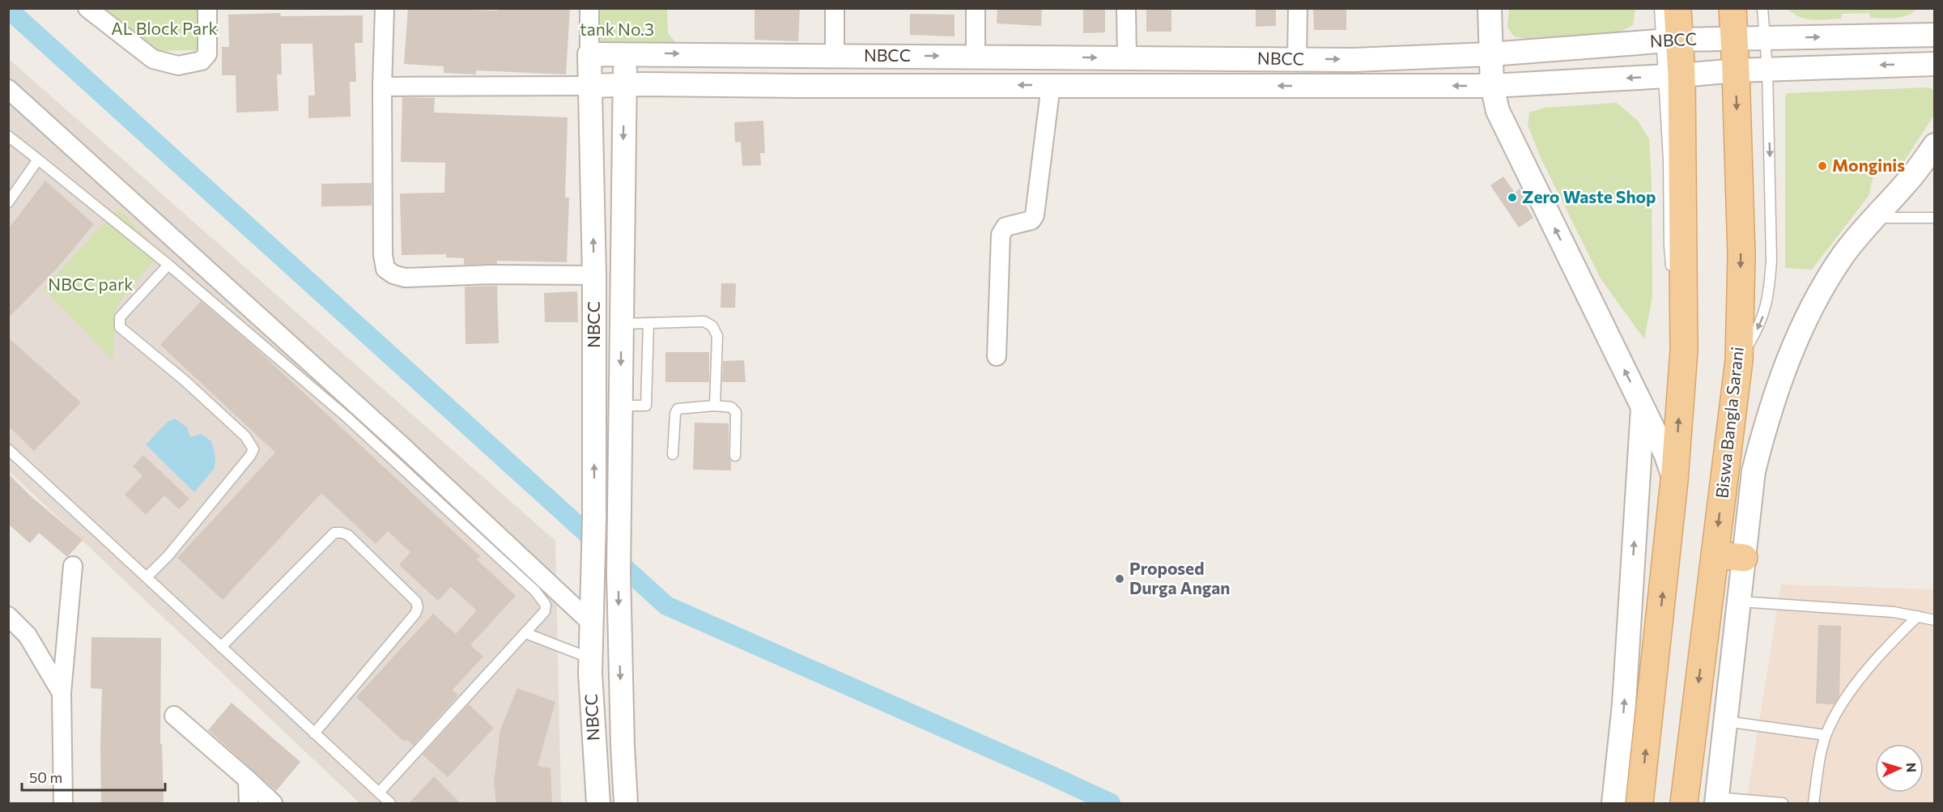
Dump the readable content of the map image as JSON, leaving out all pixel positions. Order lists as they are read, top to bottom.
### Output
{
  "streets": {
    "main road": ["Biswa Bangla Sarani"],
    "street": ["NBCC"]
  },
  "crossings": [
    ["NBCC", "Biswa Bangla Sarani"]
  ],
  "parks": ["AL Block Park", "tank No.3", "NBCC park"],
  "places": ["Monginis", "Zero Waste Shop", "Proposed Durga Angan"],
  "scale_bar": "50 m",
  "north": "right"
}
